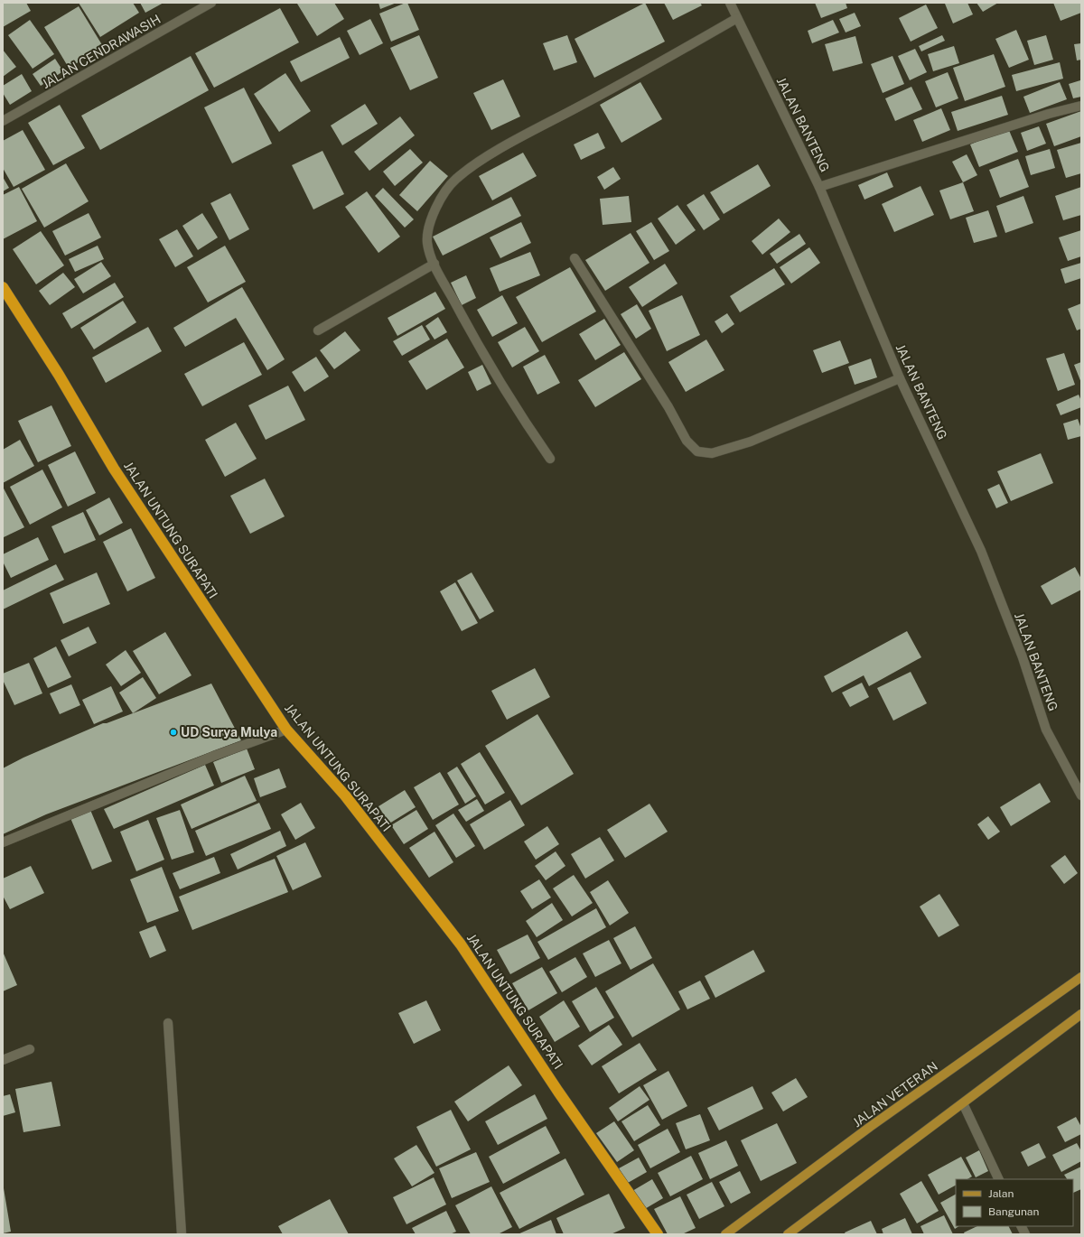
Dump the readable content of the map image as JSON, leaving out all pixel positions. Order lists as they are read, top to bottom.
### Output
{
  "streets": {
    "highway": ["JALAN UNTUNG SURAPATI"],
    "main road": ["JALAN VETERAN"],
    "street": ["JALAN CENDRAWASIH", "JALAN BANTENG"]
  },
  "places": ["UD Surya Mulya"],
  "legend": ["Jalan", "Bangunan"]
}
